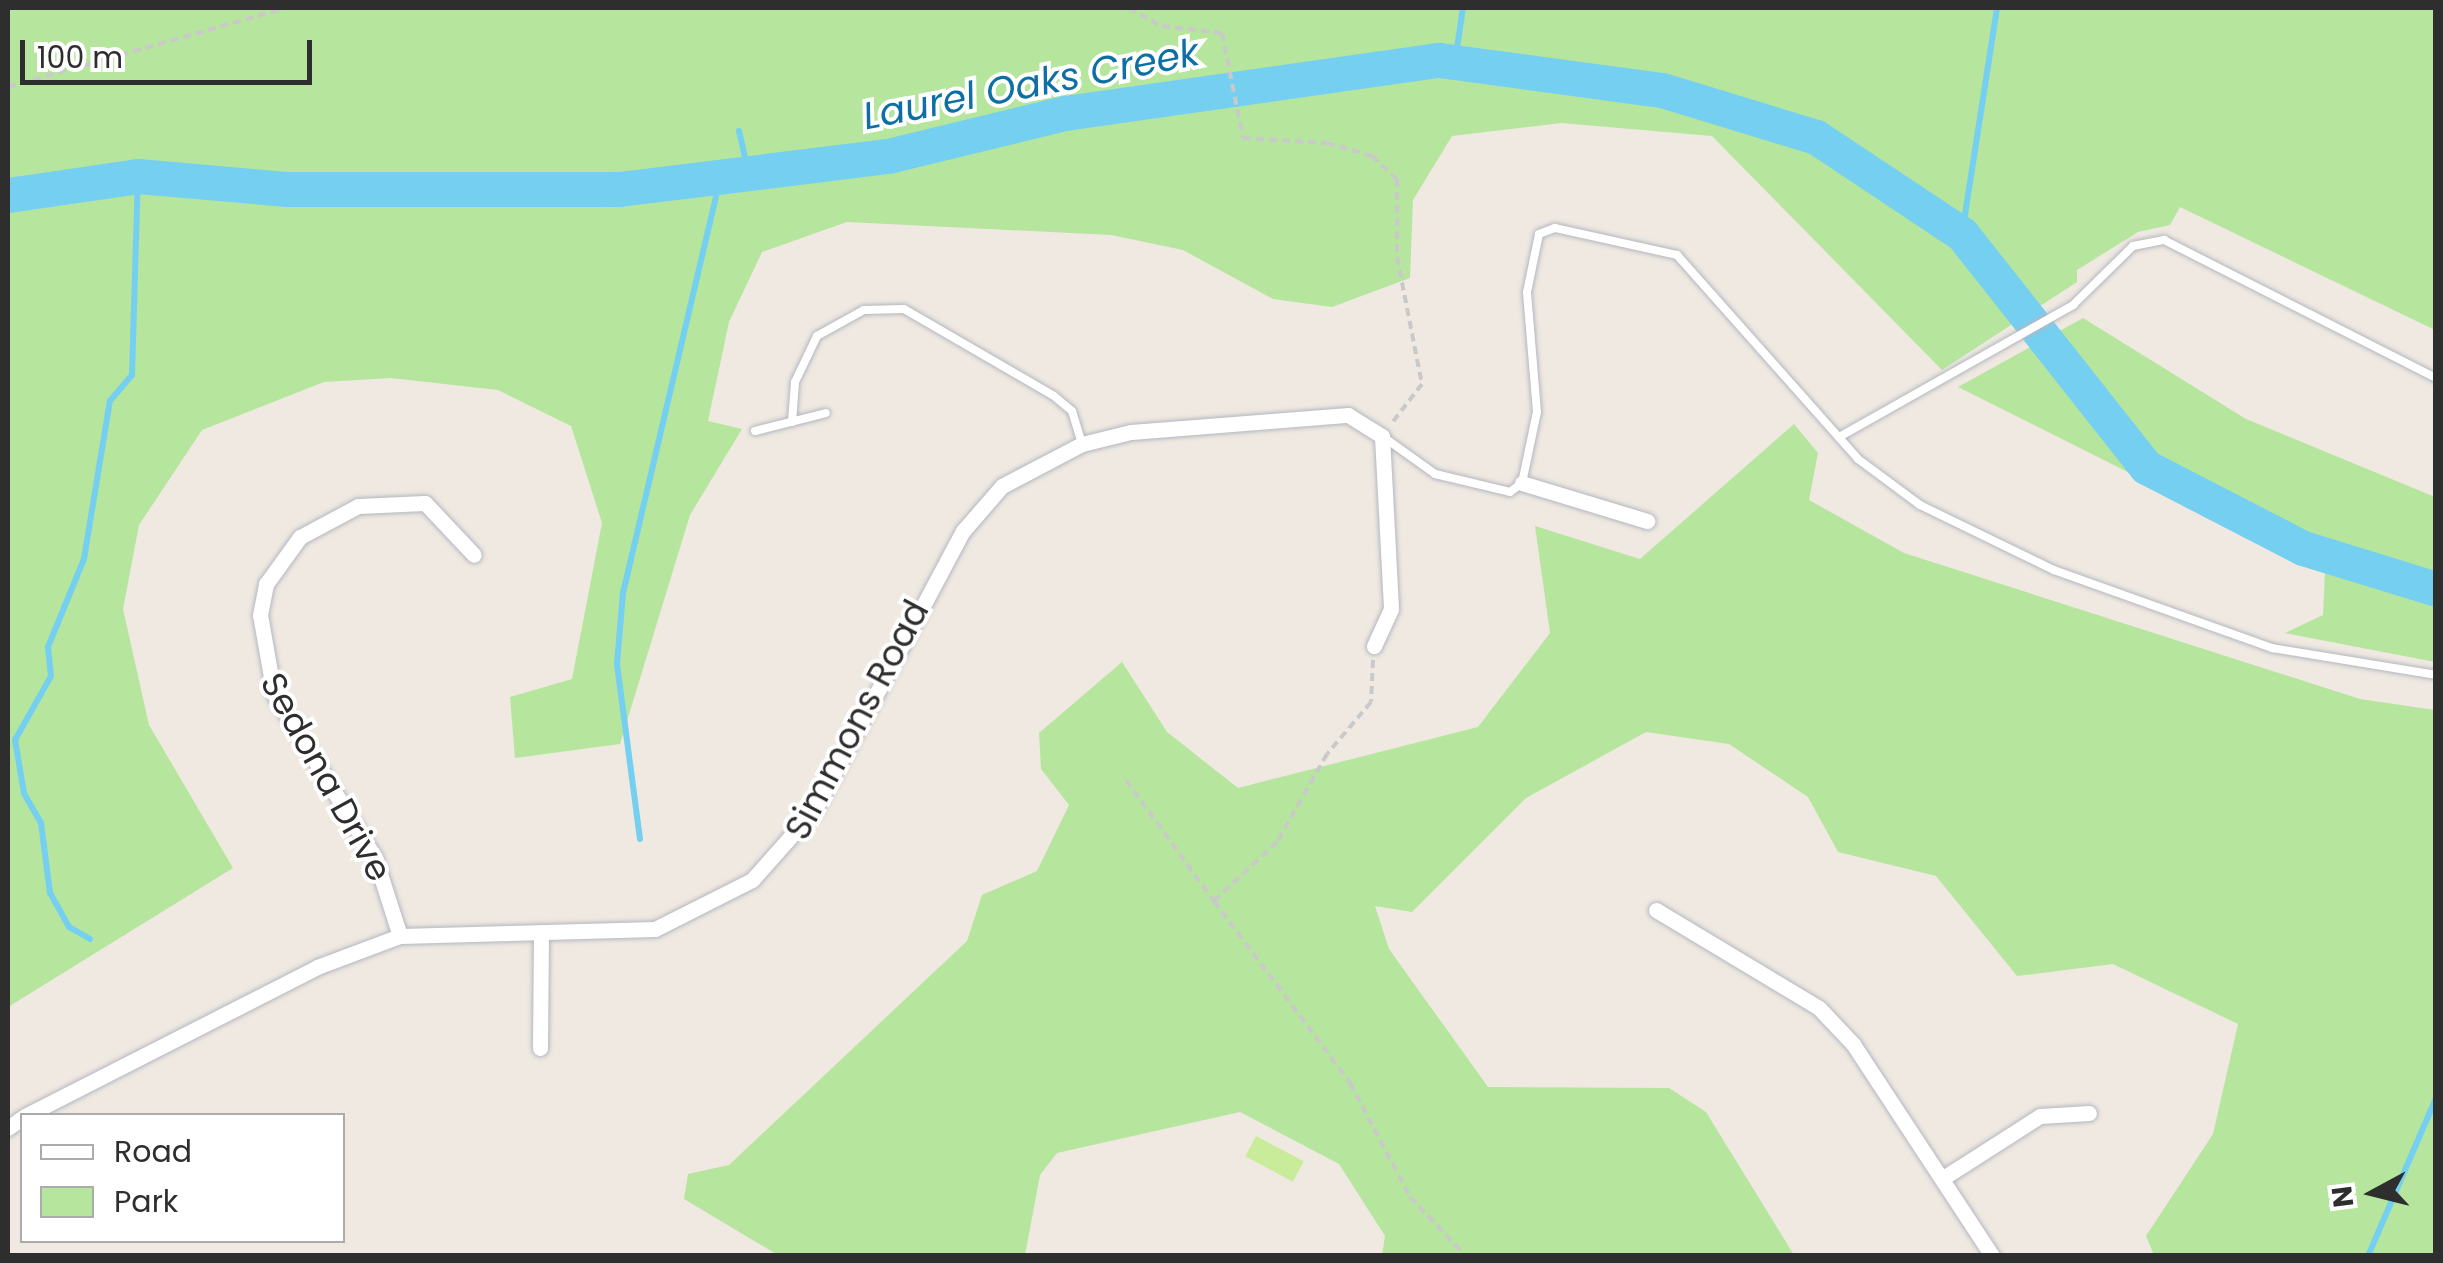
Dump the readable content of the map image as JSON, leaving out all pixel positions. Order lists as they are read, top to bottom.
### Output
{
  "streets": {
    "street": ["Simmons Road", "Sedona Drive"]
  },
  "crossings": [
    ["Simmons Road", "Sedona Drive"]
  ],
  "water": ["Laurel Oaks Creek"],
  "legend": ["Road", "Park"],
  "scale_bar": "100 m",
  "north": "left"
}
